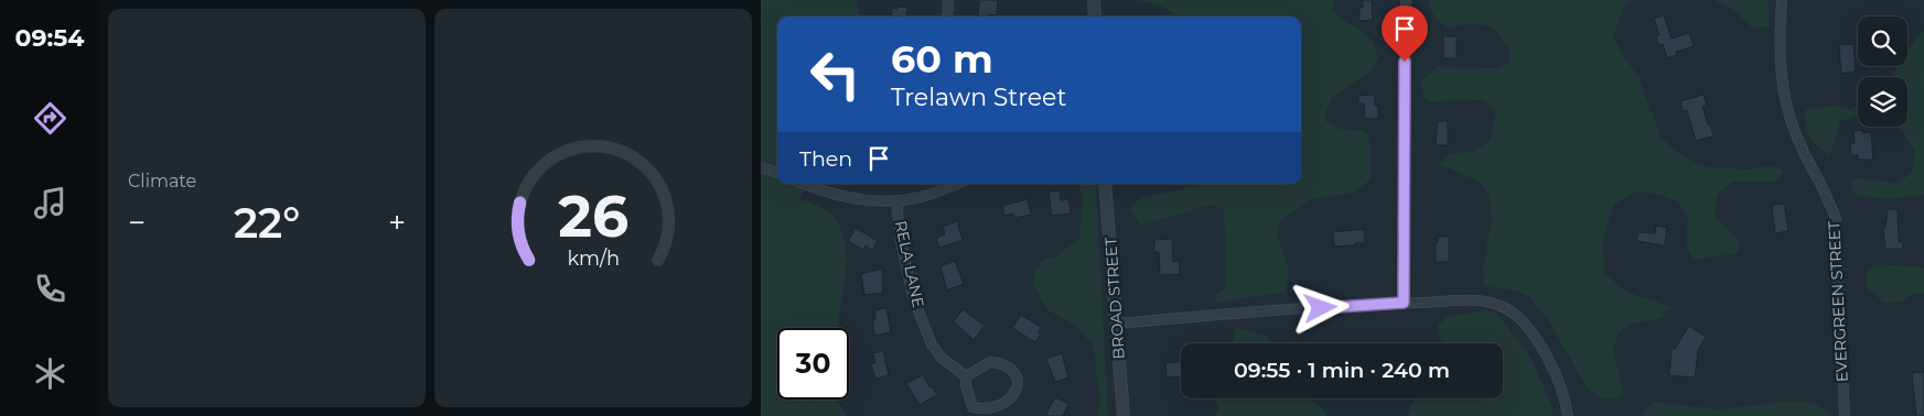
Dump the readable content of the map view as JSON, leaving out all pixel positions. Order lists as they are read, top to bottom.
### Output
{
  "streets": {
    "street": ["RELA LANE", "BROAD STREET", "EVERGREEN STREET"]
  },
  "page": {
    "tabs": "09:54",
    "tile": "Climate",
    "turn": ["60 m", "Trelawn Street"],
    "then": "Then",
    "heat": ["−", "22°", "+"],
    "limit": "30",
    "trip": "09:55 · 1 min · 240 m",
    "gauge": ["26", "km/h"]
  }
}
